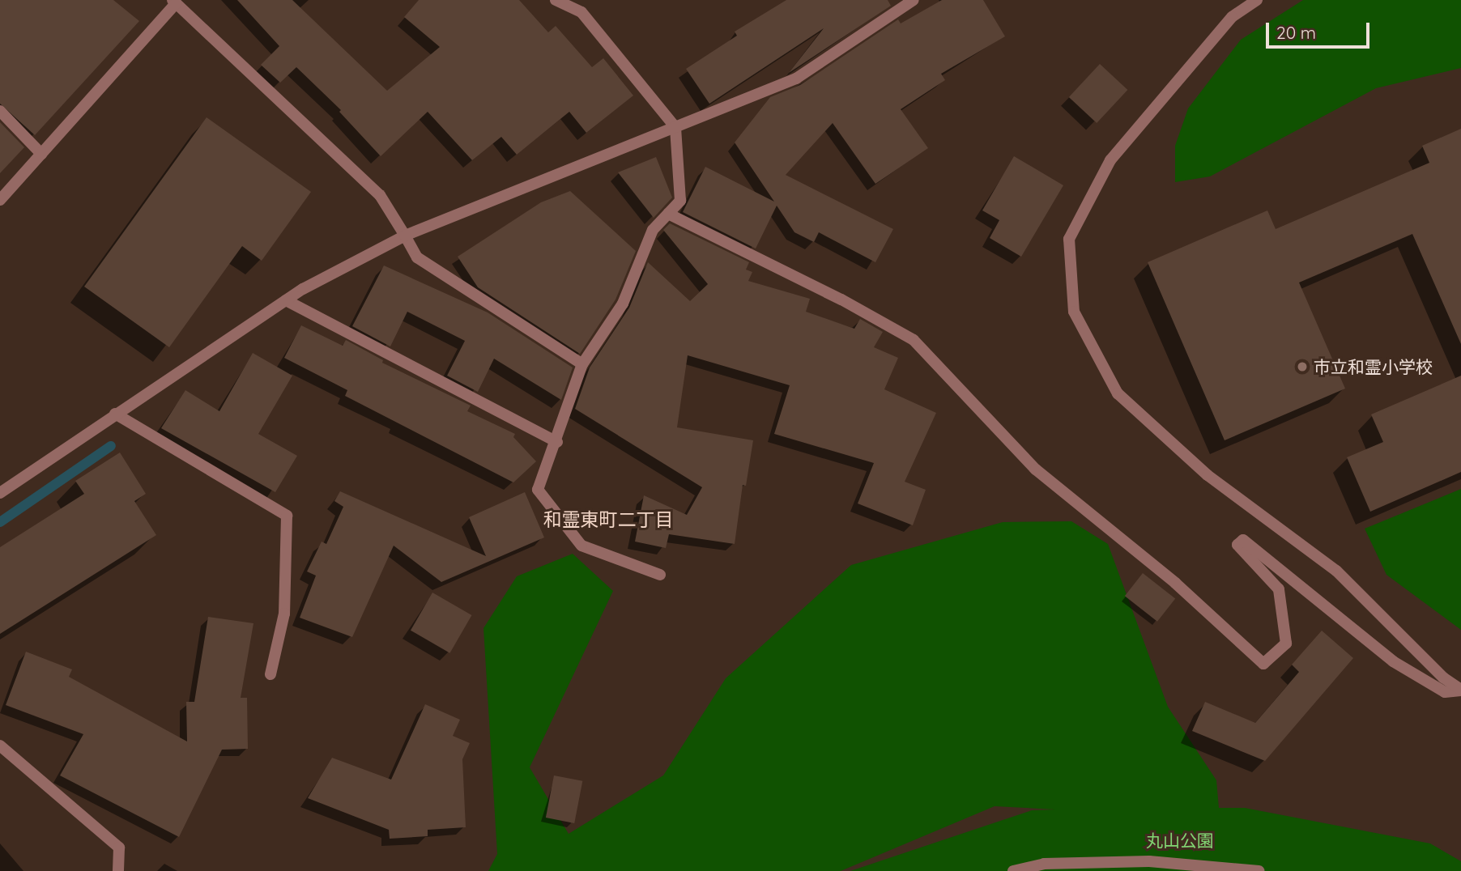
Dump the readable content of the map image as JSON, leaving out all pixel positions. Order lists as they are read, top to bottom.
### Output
{
  "districts": ["和霊東町二丁目"],
  "parks": ["丸山公園"],
  "places": ["市立和霊小学校"],
  "scale_bar": "20 m"
}
